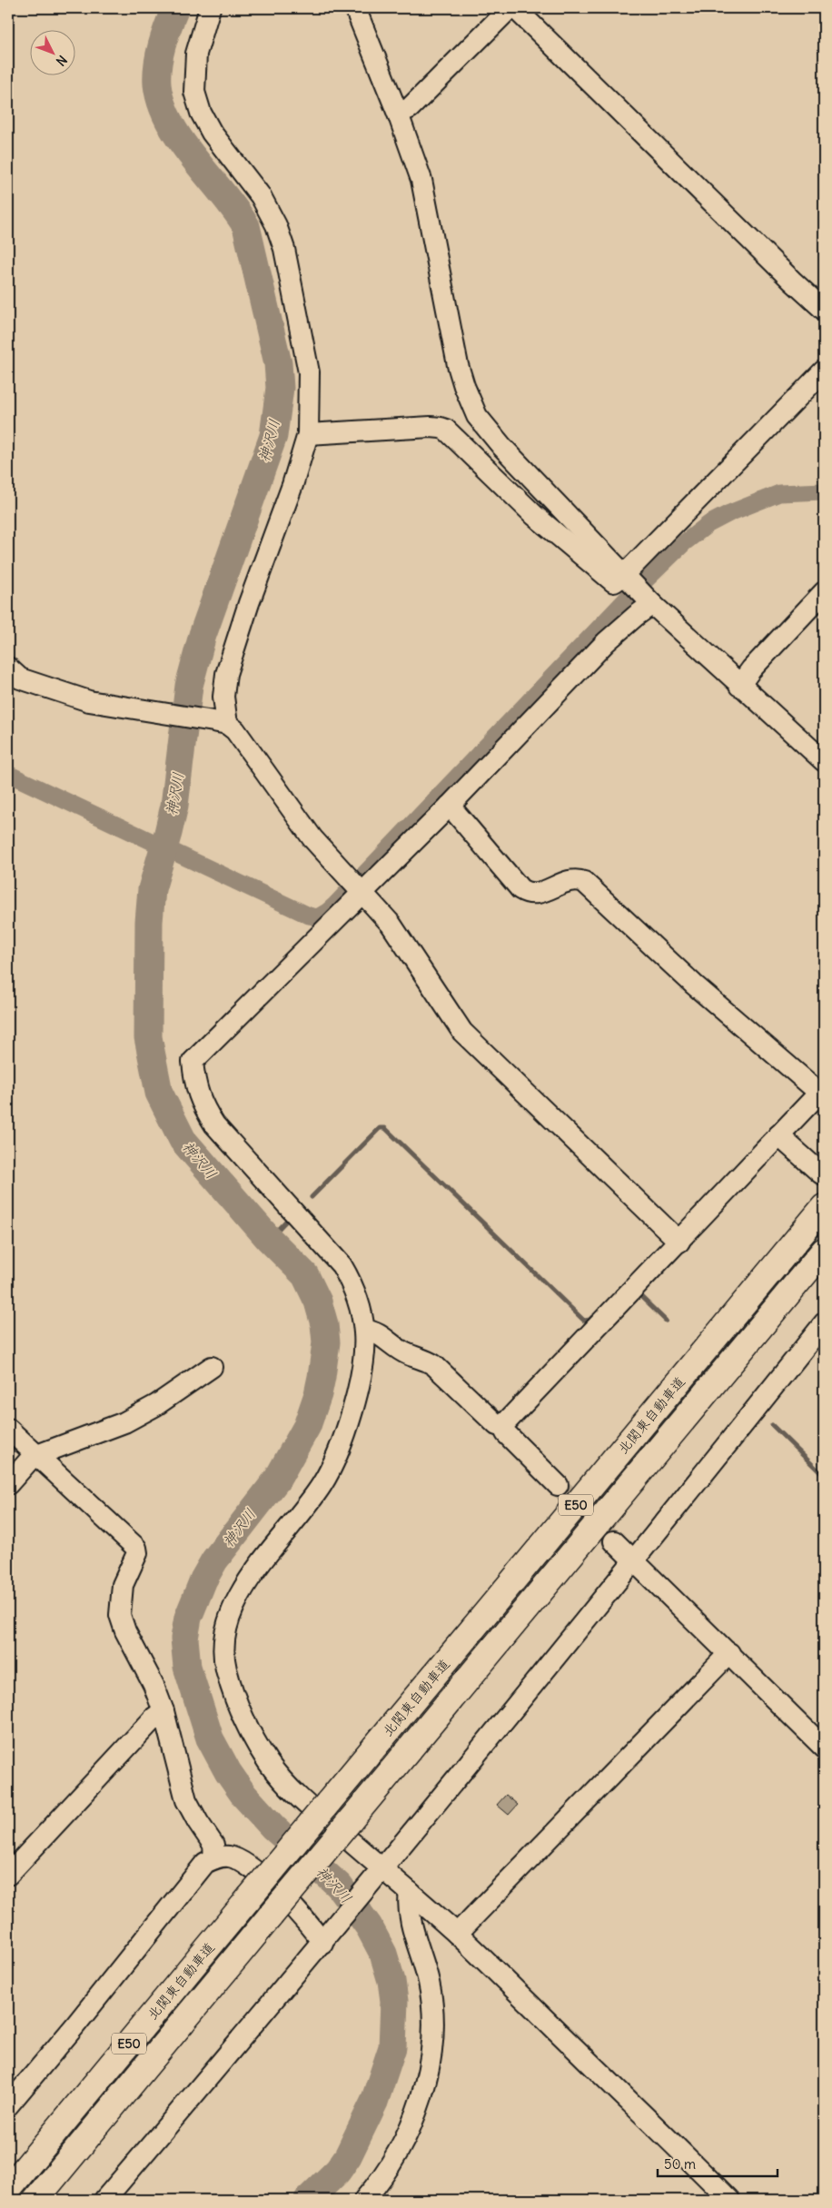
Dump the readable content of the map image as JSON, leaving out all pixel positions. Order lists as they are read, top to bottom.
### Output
{
  "streets": {
    "highway": ["北関東自動車道", "E50"]
  },
  "water": ["神沢川"],
  "scale_bar": "50 m",
  "north": "bottom right"
}
